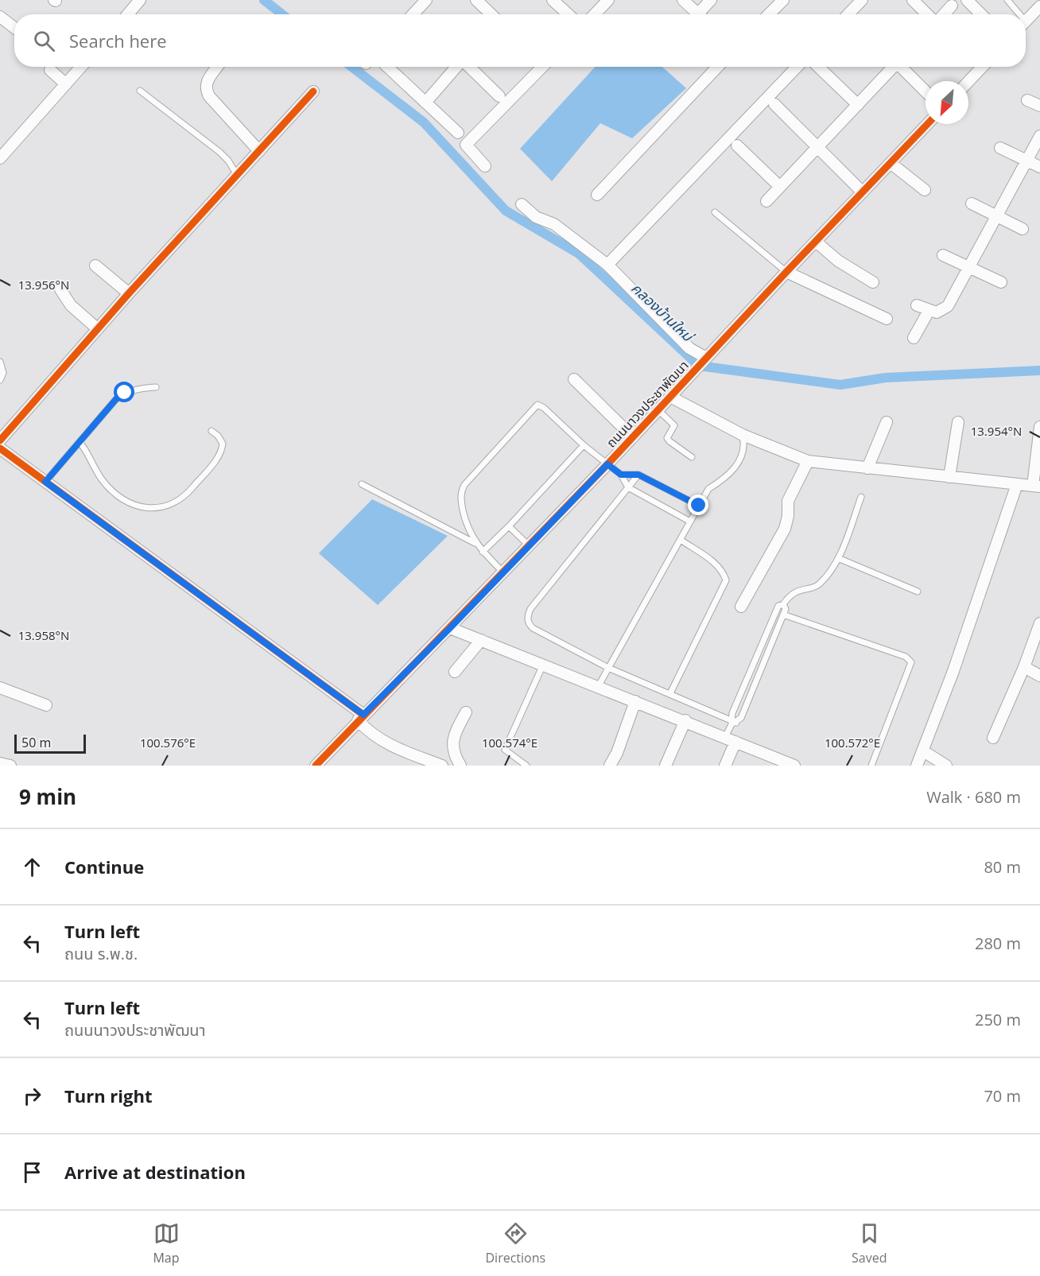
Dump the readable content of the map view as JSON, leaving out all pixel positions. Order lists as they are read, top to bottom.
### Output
{
  "streets": {
    "street": ["ถนนนาวงประชาพัฒนา"]
  },
  "water": ["คลองบ้านใหม่"],
  "scale_bar": "50 m",
  "north": "bottom left",
  "page": {
    "search": "Search here",
    "scale": "50 m",
    "heading": ["9 min", "Walk · 680 m"],
    "list": [
      ["Continue", "80 m"],
      ["Turn left", "ถนน ร.พ.ช.", "280 m"],
      ["Turn left", "ถนนนาวงประชาพัฒนา", "250 m"],
      ["Turn right", "70 m"],
      "Arrive at destination"
    ],
    "nav": ["Map", "Directions", "Saved"]
  },
  "coordinates": [
    "13.956°N",
    "13.954°N",
    "13.958°N",
    "100.576°E",
    "100.574°E",
    "100.572°E"
  ]
}
